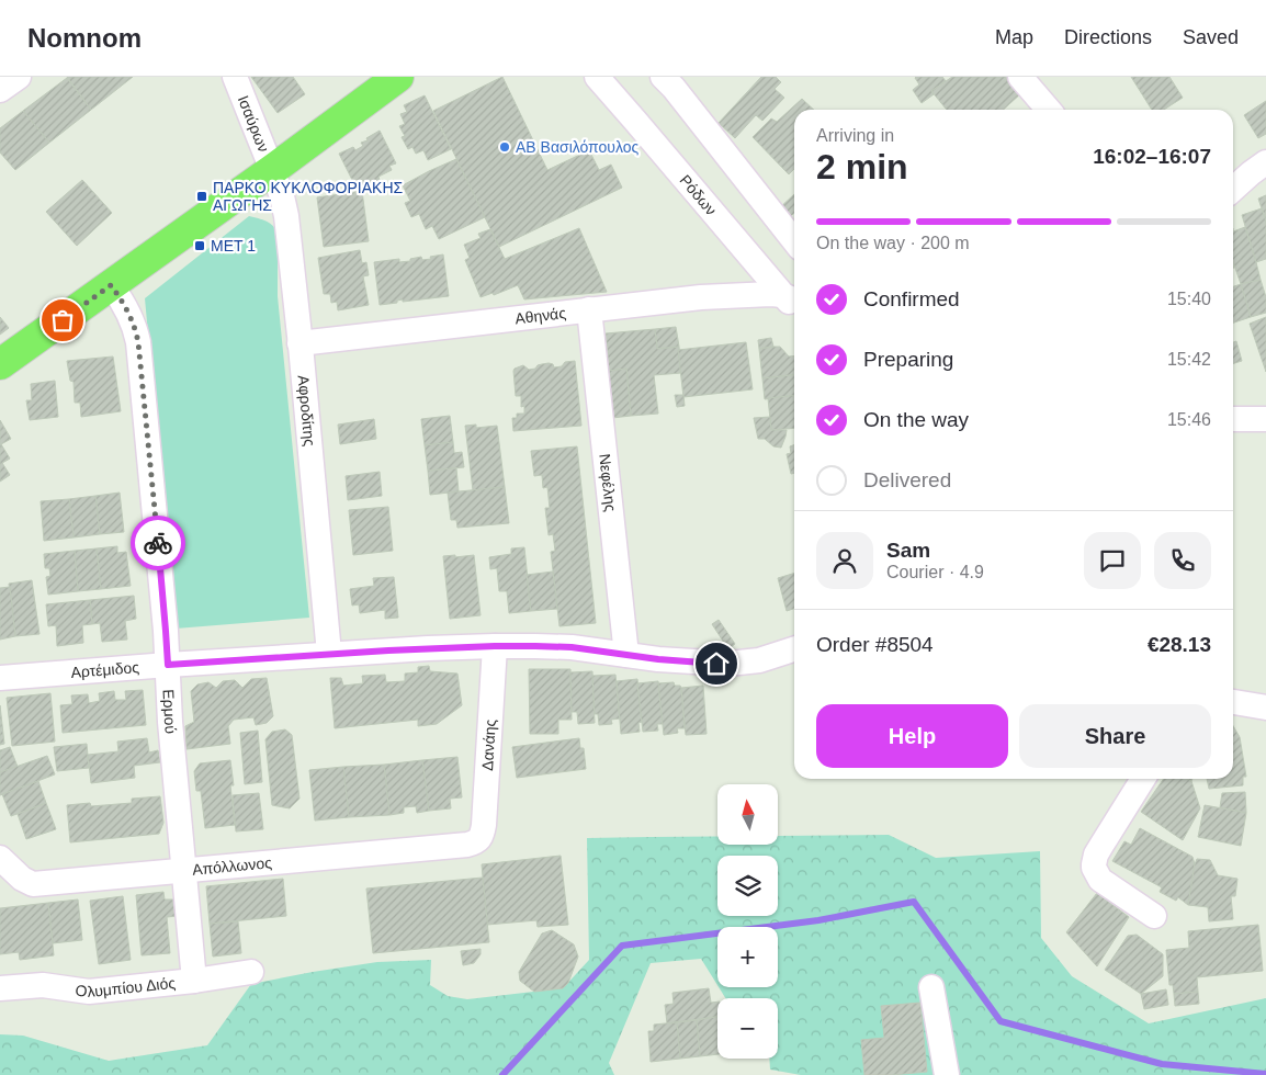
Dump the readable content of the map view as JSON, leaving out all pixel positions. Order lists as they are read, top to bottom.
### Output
{
  "streets": {
    "street": [
      "Ισαύρων",
      "Ρόδων",
      "Αθηνάς",
      "Αφροδίτης",
      "Νεφέλης",
      "Αρτέμιδος",
      "Ερμού",
      "Δανάης",
      "Απόλλωνος",
      "Ολυμπίου Διός"
    ]
  },
  "crossings": [
    ["Ισαύρων", "Αφροδίτης"],
    ["Ρόδων", "Αθηνάς"],
    ["Αθηνάς", "Αφροδίτης"],
    ["Αθηνάς", "Νεφέλης"],
    ["Αφροδίτης", "Αρτέμιδος"],
    ["Νεφέλης", "Αρτέμιδος"],
    ["Αρτέμιδος", "Ερμού"],
    ["Αρτέμιδος", "Δανάης"],
    ["Ερμού", "Απόλλωνος"],
    ["Ερμού", "Ολυμπίου Διός"],
    ["Δανάης", "Απόλλωνος"]
  ],
  "places": {
    "other": ["ΑΒ Βασιλόπουλος"],
    "transit": ["ΠΑΡΚΟ ΚΥΚΛΟΦΟΡΙΑΚΗΣ ΑΓΩΓΗΣ", "ΜΕΤ 1"]
  },
  "north": "top",
  "page": {
    "header": "Nomnom",
    "nav": ["Map", "Directions", "Saved"],
    "heading": ["2 min", "Arriving in", "16:02–16:07"],
    "panel": [
      "Sam",
      "Courier · 4.9",
      "Order #8504",
      "€28.13"
    ],
    "bar": "On the way · 200 m",
    "list": [
      ["Confirmed", "15:40"],
      ["Preparing", "15:42"],
      ["On the way", "15:46"],
      "Delivered"
    ],
    "buttons": ["Help", "Share"],
    "map_buttons": ["+", "−"]
  }
}
